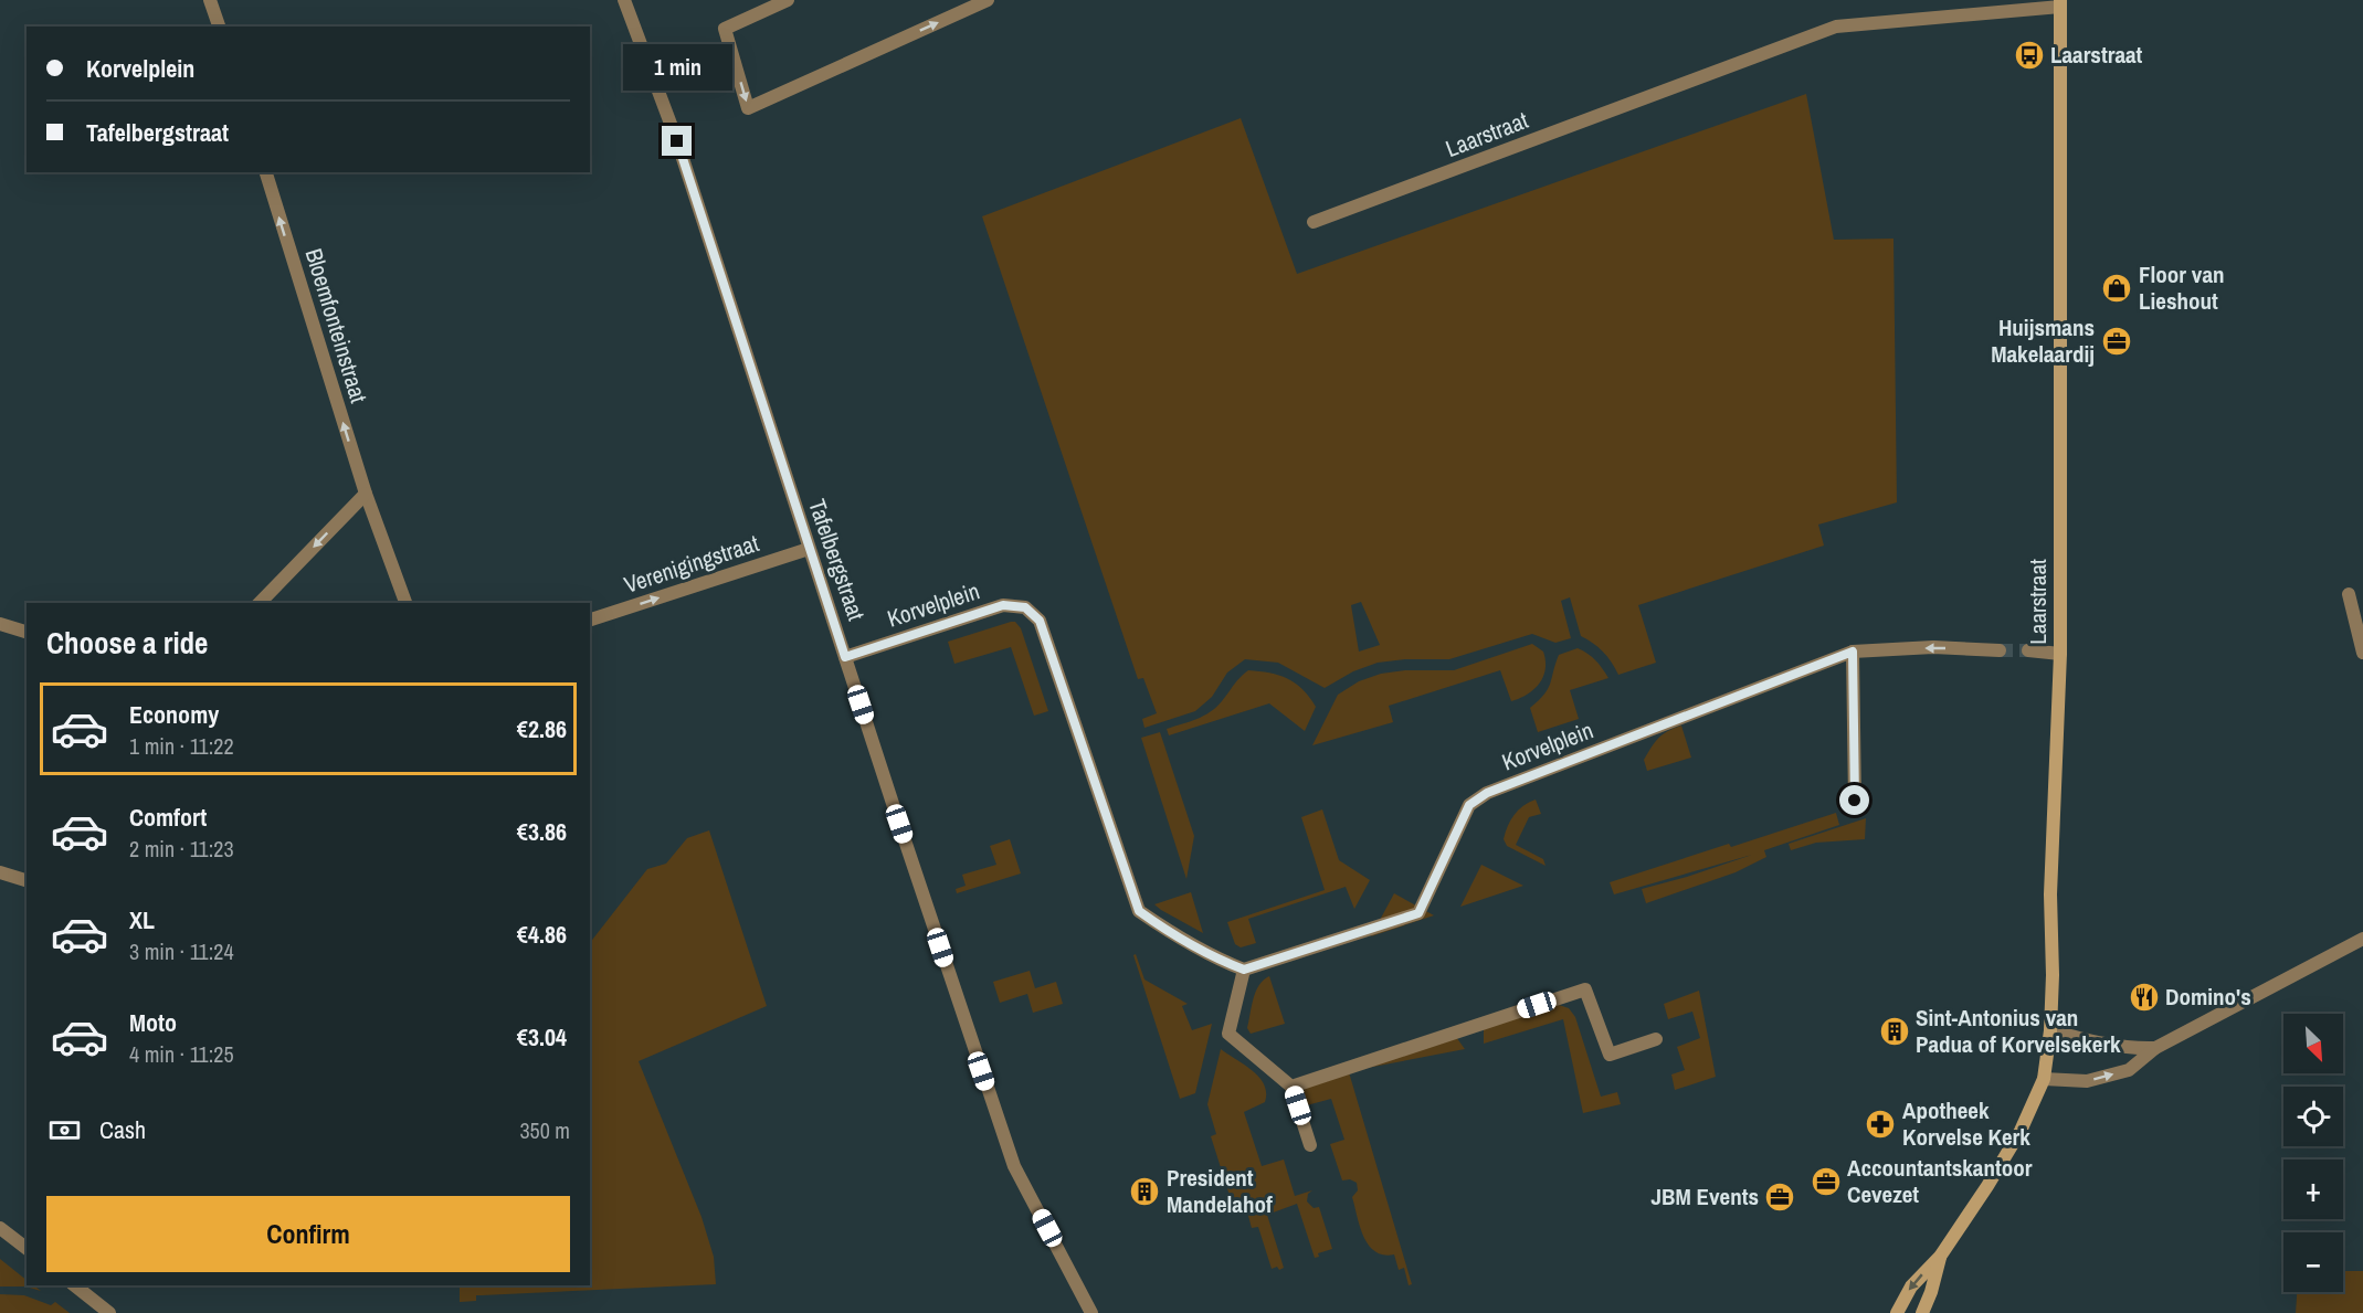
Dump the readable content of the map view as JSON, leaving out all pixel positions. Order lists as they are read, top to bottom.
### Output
{
  "streets": {
    "street": [
      "Laarstraat",
      "Bloemfonteinstraat",
      "Tafelbergstraat",
      "Verenigingstraat",
      "Korvelplein"
    ]
  },
  "crossings": [
    ["Tafelbergstraat", "Verenigingstraat"],
    ["Tafelbergstraat", "Korvelplein"]
  ],
  "one_way": ["Bloemfonteinstraat", "Verenigingstraat"],
  "places": {
    "bus stop": ["Laarstraat"],
    "shop": ["Floor van Lieshout"],
    "office": ["Huijsmans Makelaardij", "Accountantskantoor Cevezet", "JBM Events"],
    "restaurant": ["Domino's"],
    "building": ["Sint-Antonius van Padua of Korvelsekerk", "President Mandelahof"],
    "pharmacy": ["Apotheek Korvelse Kerk"]
  },
  "north": "bottom right",
  "page": {
    "banner": ["Korvelplein", "Tafelbergstraat"],
    "bubble": "1 min",
    "heading": "Choose a ride",
    "list": [
      {
        "name": "Economy",
        "note": "1 min · 11:22",
        "value": "€2.86"
      },
      {
        "name": "Comfort",
        "note": "2 min · 11:23",
        "value": "€3.86"
      },
      {
        "name": "XL",
        "note": "3 min · 11:24",
        "value": "€4.86"
      },
      {
        "name": "Moto",
        "note": "4 min · 11:25",
        "value": "€3.04"
      }
    ],
    "map_buttons": ["+", "−"],
    "pay": ["Cash", "350 m"],
    "buttons": "Confirm"
  }
}
